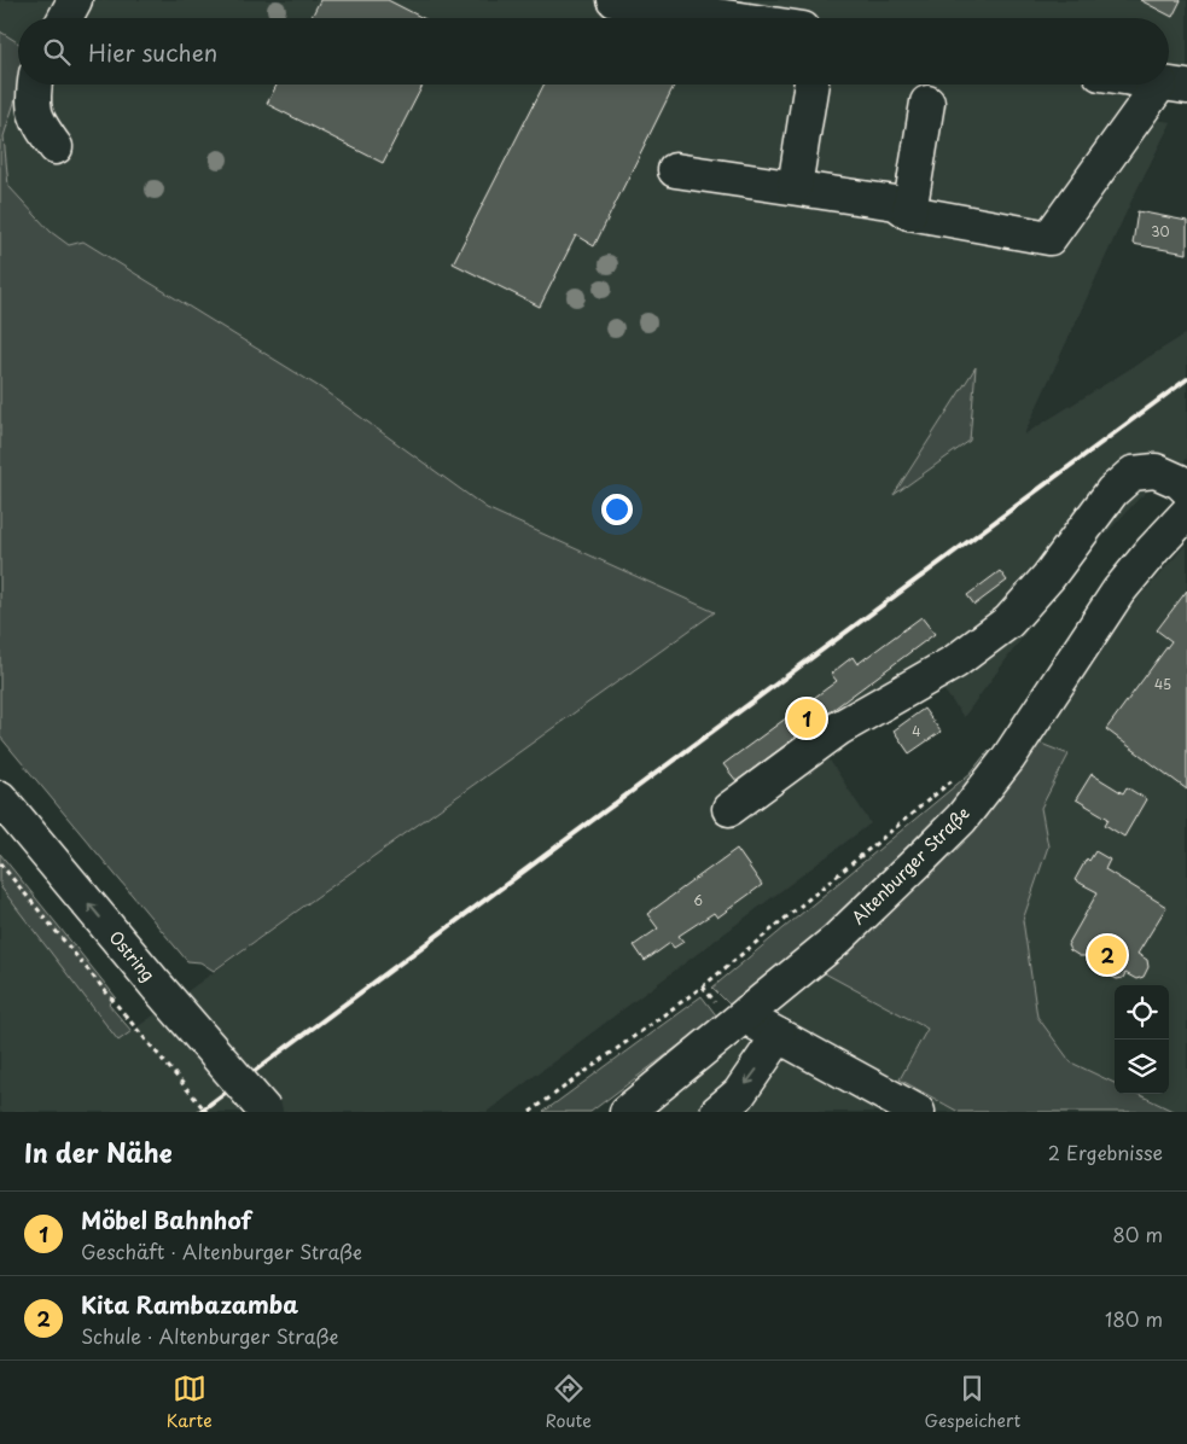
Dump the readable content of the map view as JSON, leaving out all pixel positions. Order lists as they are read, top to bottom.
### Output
{
  "streets": {
    "street": ["Altenburger Straße", "Ostring"]
  },
  "house_numbers": [
    "30",
    "45",
    "4",
    "6"
  ],
  "page": {
    "search": "Hier suchen",
    "pins": ["1", "2"],
    "heading": ["In der Nähe", "2 Ergebnisse"],
    "list": [
      {
        "mark": "1",
        "name": "Möbel Bahnhof",
        "note": "Geschäft · Altenburger Straße",
        "value": "80 m"
      },
      {
        "mark": "2",
        "name": "Kita Rambazamba",
        "note": "Schule · Altenburger Straße",
        "value": "180 m"
      }
    ],
    "nav": ["Karte", "Route", "Gespeichert"]
  }
}
